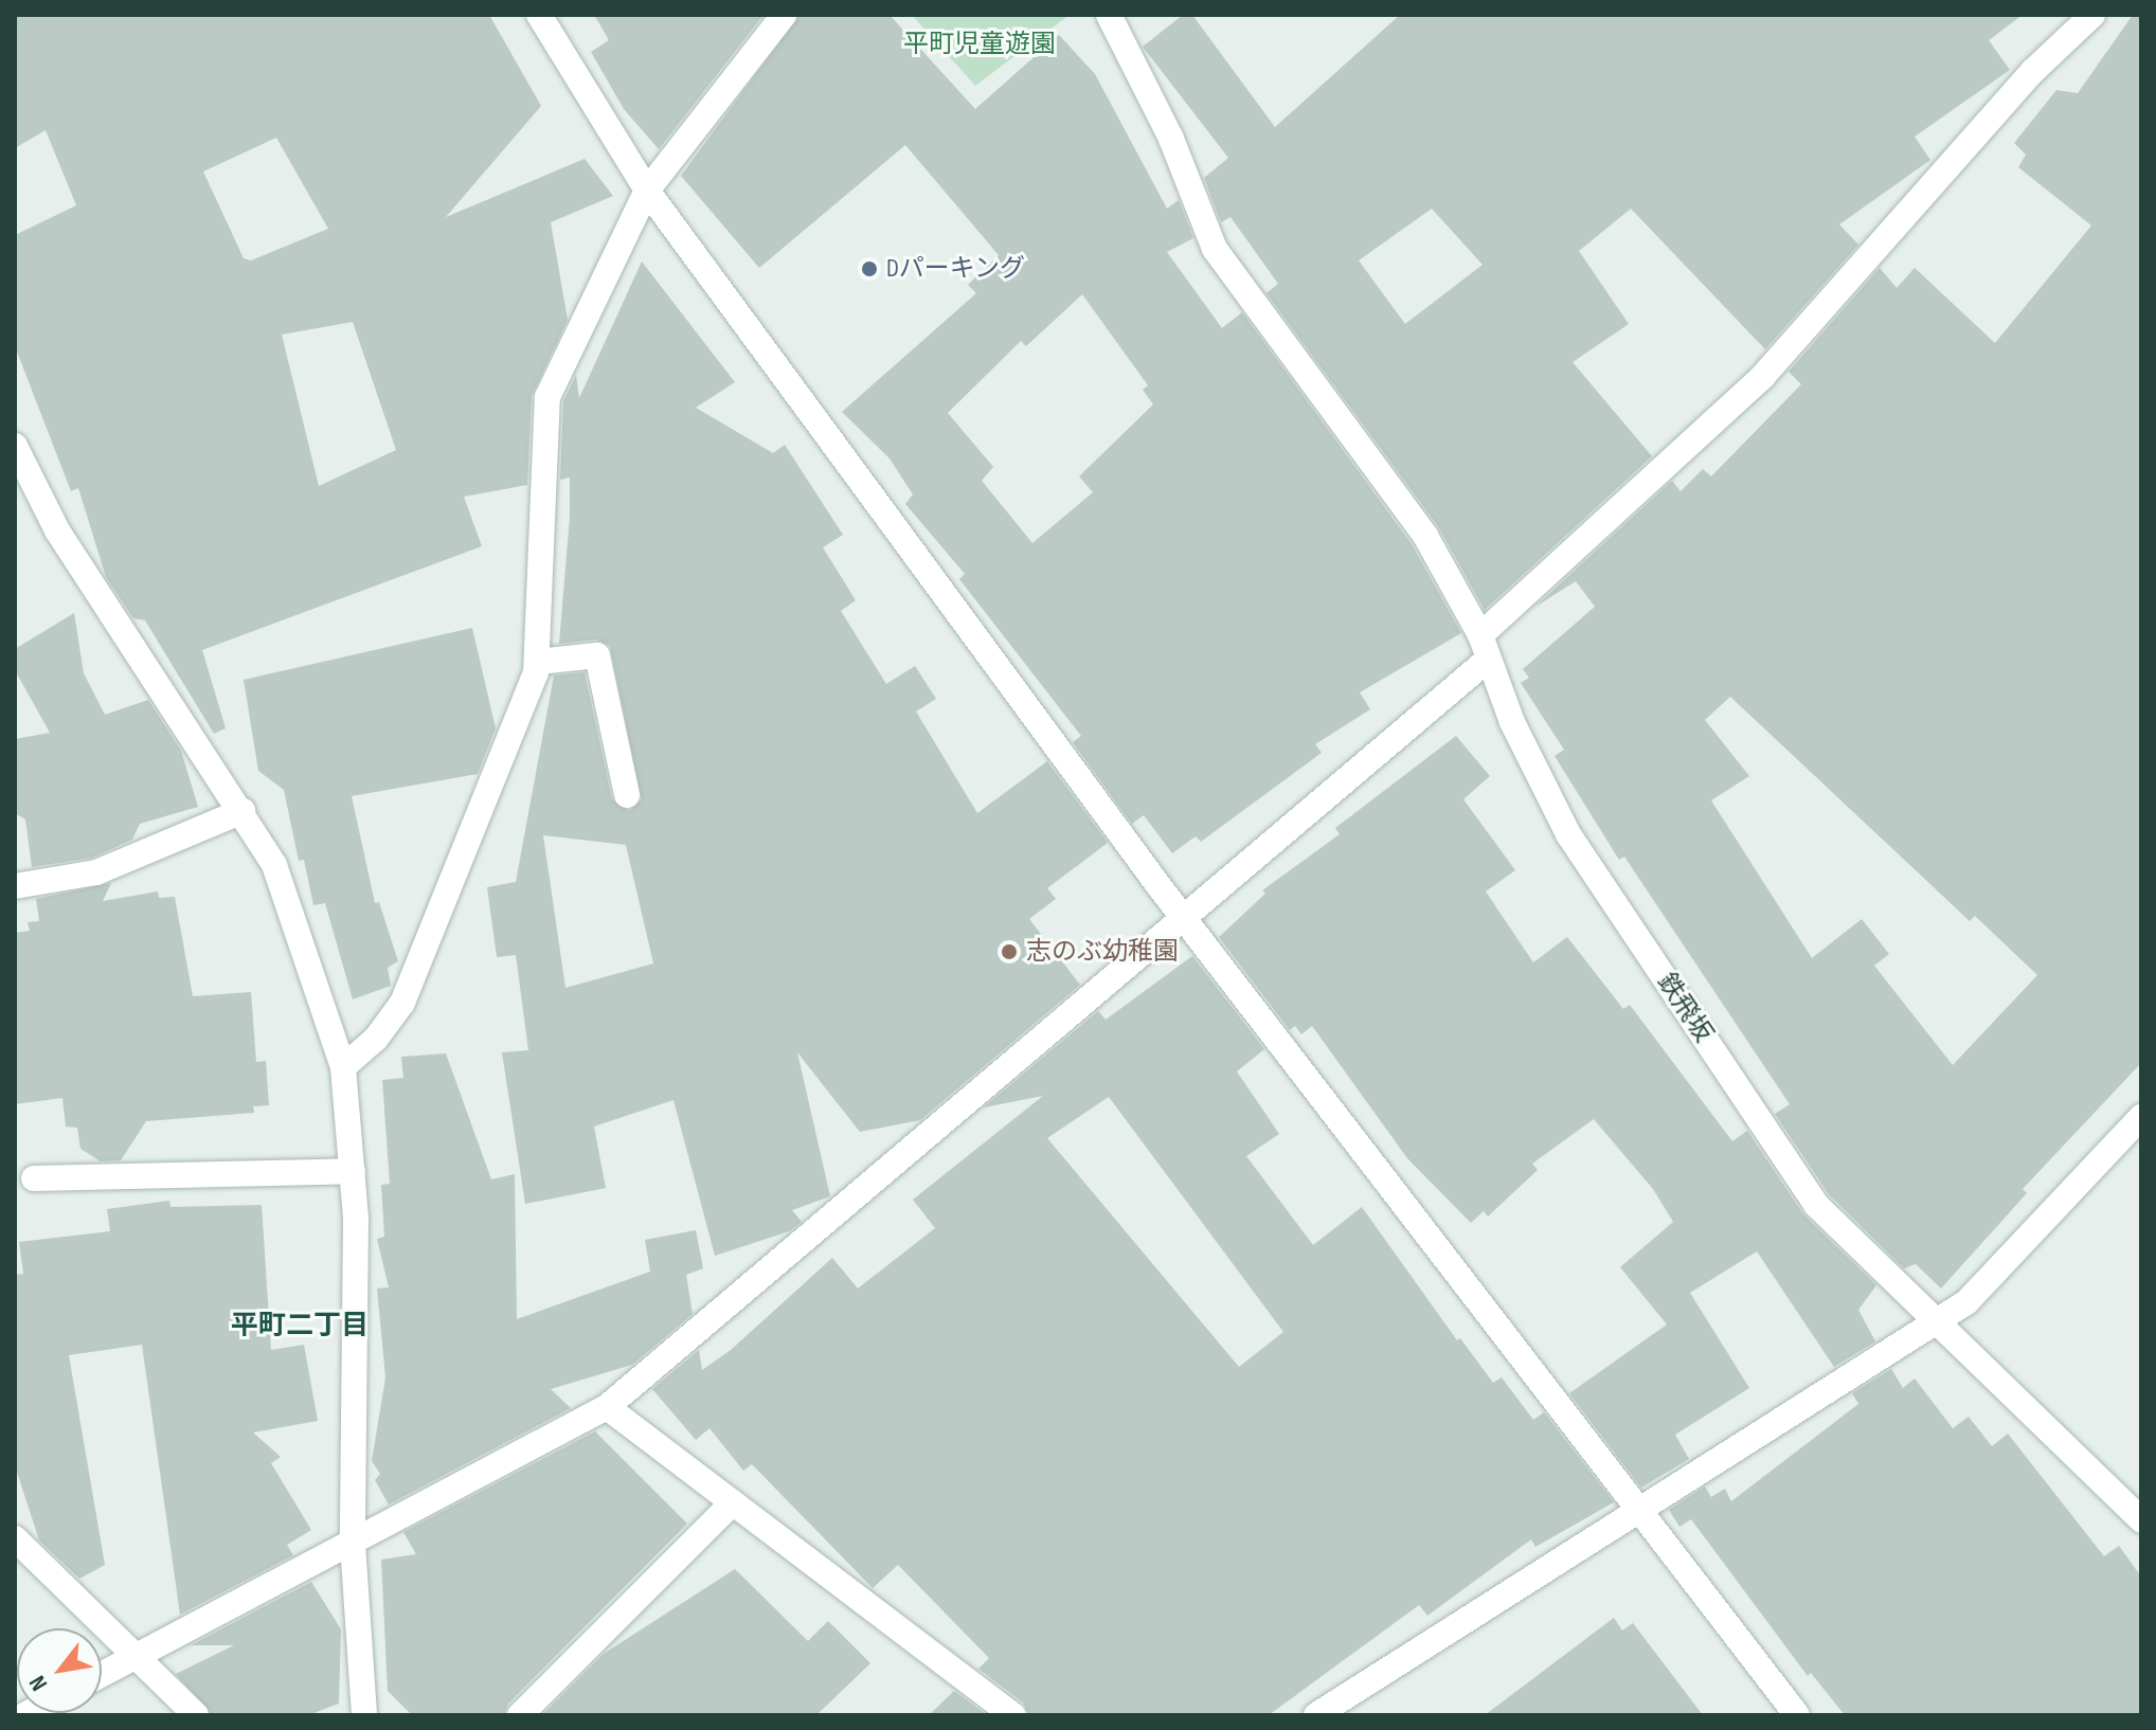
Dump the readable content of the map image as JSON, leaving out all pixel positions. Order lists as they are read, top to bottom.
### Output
{
  "streets": {
    "street": ["鉄飛坂"]
  },
  "districts": ["平町二丁目"],
  "parks": ["平町児童遊園"],
  "places": ["Dパーキング", "志のぶ幼稚園"],
  "north": "bottom left"
}
